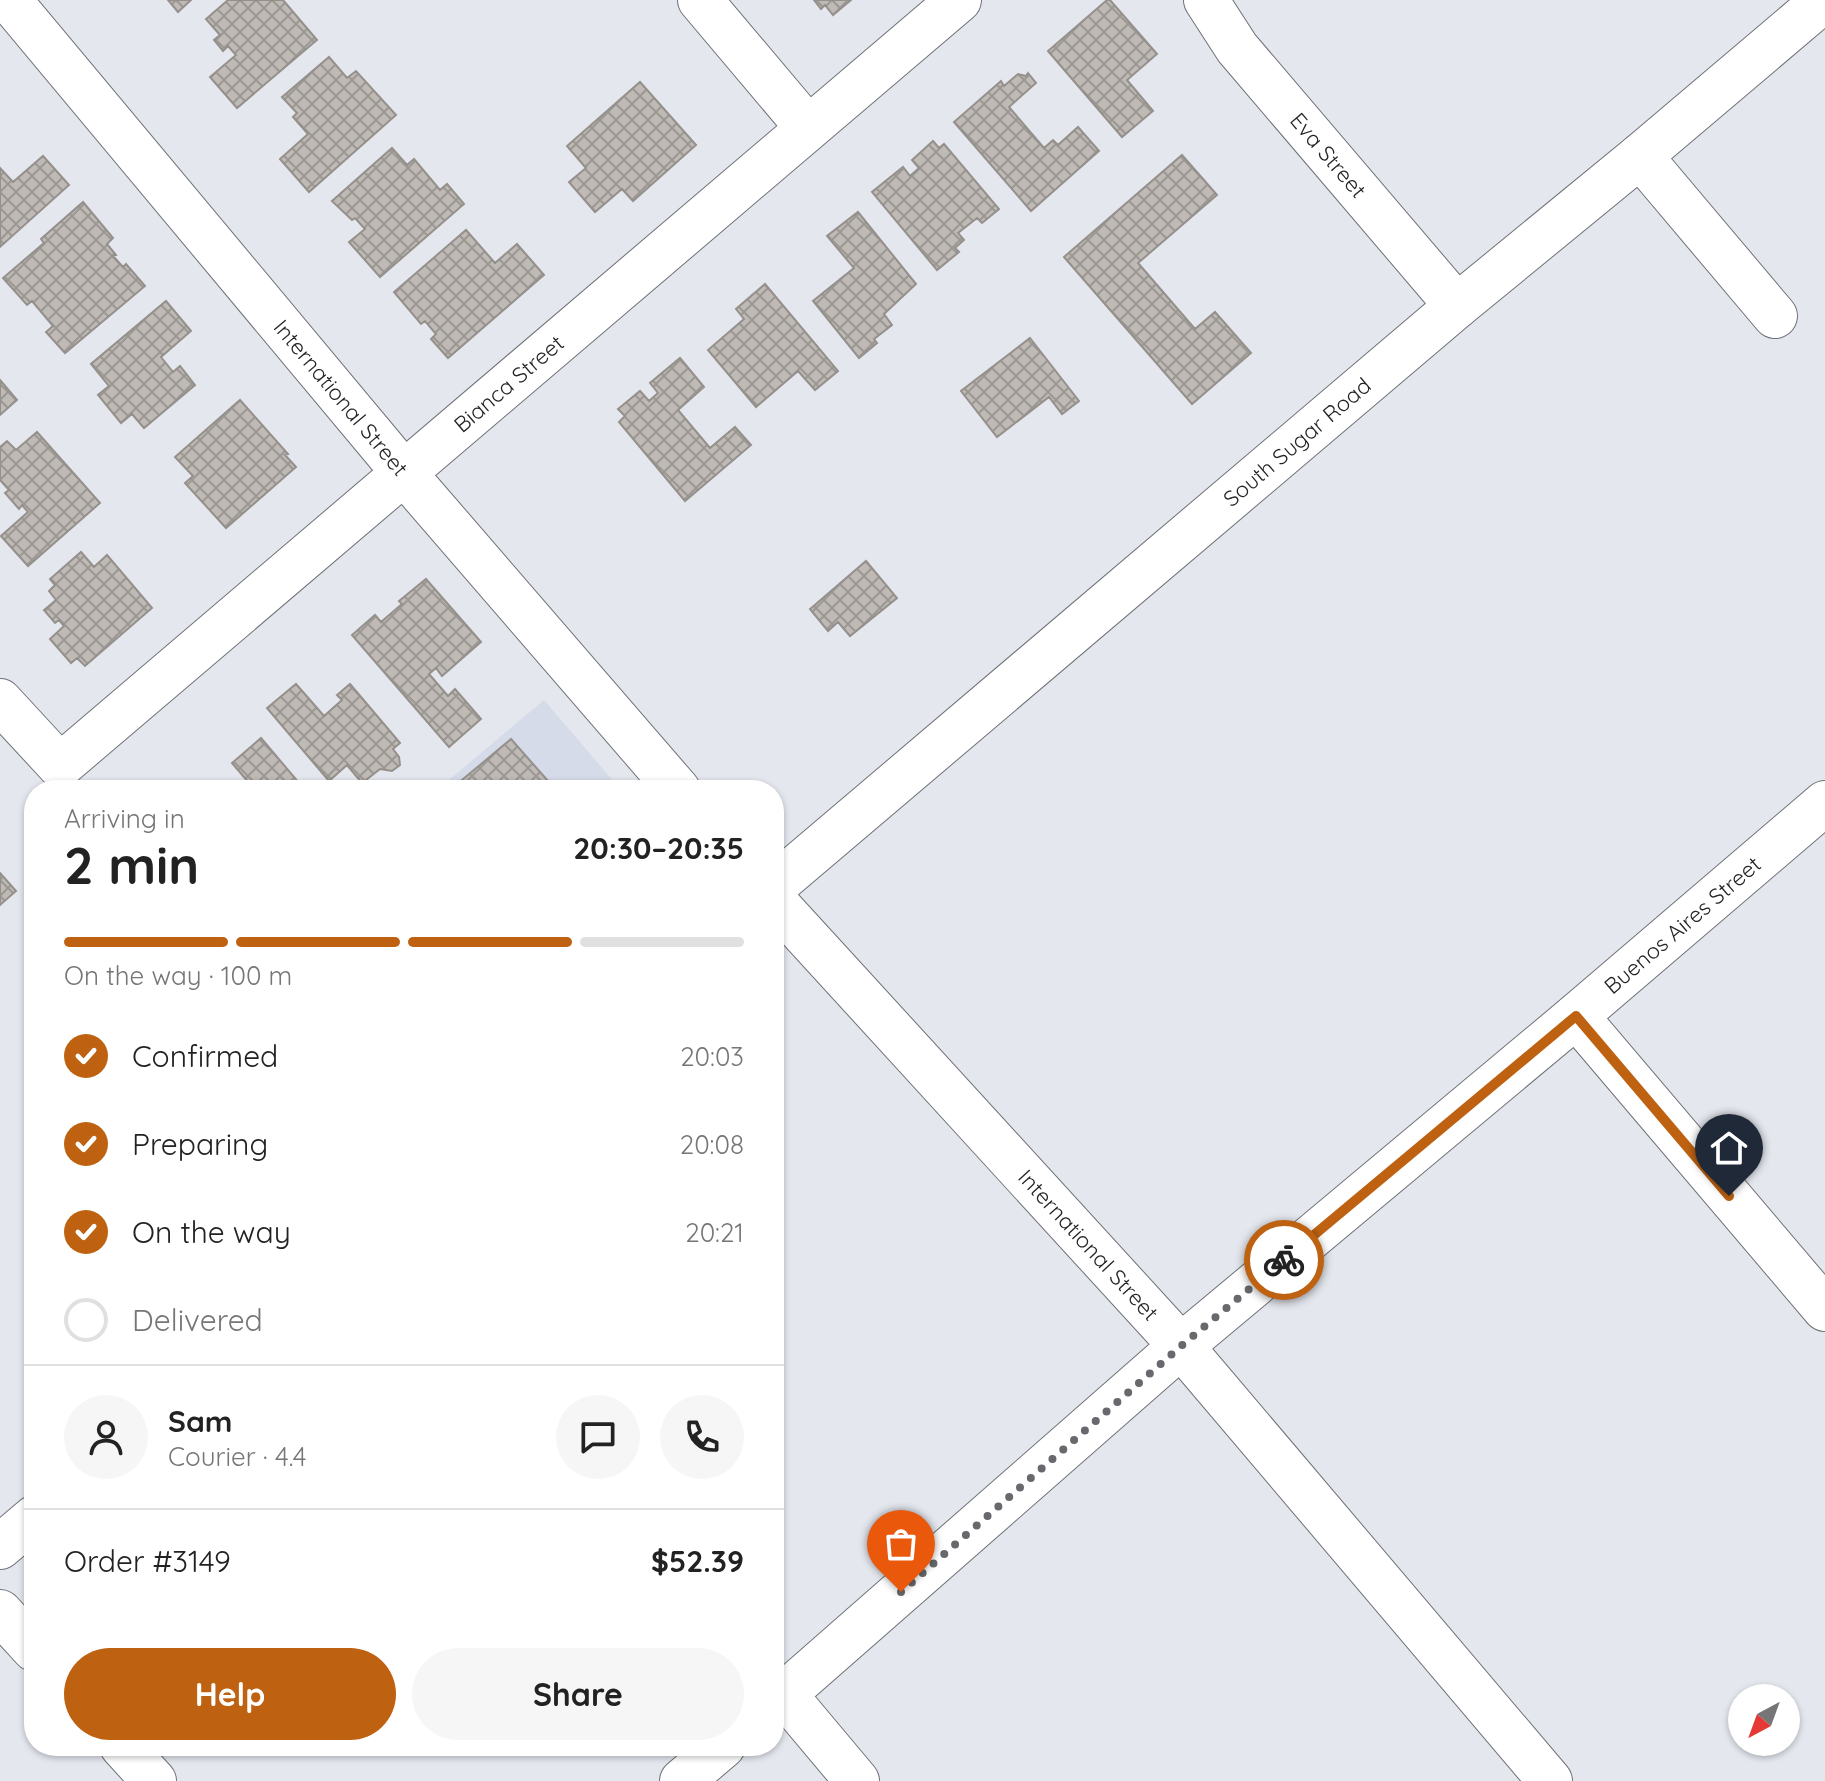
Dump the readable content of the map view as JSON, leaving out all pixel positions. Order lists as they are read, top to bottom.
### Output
{
  "streets": {
    "street": [
      "Eva Street",
      "Bianca Street",
      "International Street",
      "South Sugar Road",
      "Buenos Aires Street"
    ]
  },
  "crossings": [
    ["Eva Street", "South Sugar Road"],
    ["Bianca Street", "International Street"],
    ["International Street", "Buenos Aires Street"]
  ],
  "north": "bottom left",
  "page": {
    "heading": ["2 min", "Arriving in", "20:30–20:35"],
    "panel": [
      "Sam",
      "Courier · 4.4",
      "Order #3149",
      "$52.39"
    ],
    "bar": "On the way · 100 m",
    "list": [
      ["Confirmed", "20:03"],
      ["Preparing", "20:08"],
      ["On the way", "20:21"],
      "Delivered"
    ],
    "buttons": ["Help", "Share"]
  }
}
